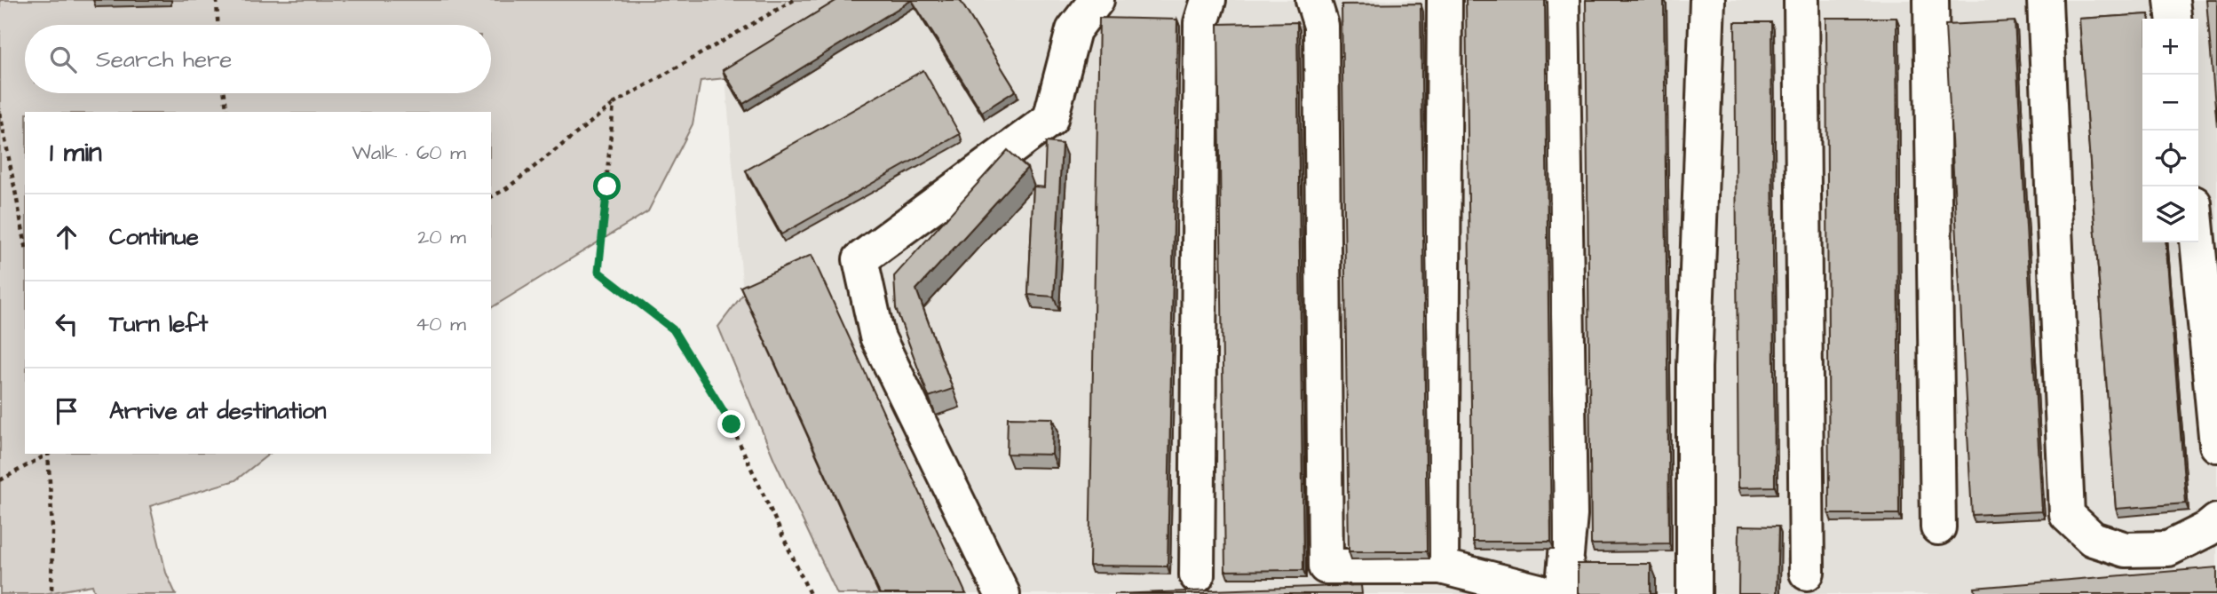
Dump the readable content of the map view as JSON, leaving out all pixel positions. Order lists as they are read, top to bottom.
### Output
{
  "page": {
    "map_buttons": ["+", "−"],
    "search": "Search here",
    "heading": ["1 min", "Walk · 60 m"],
    "list": [
      ["Continue", "20 m"],
      ["Turn left", "40 m"],
      "Arrive at destination"
    ]
  }
}
